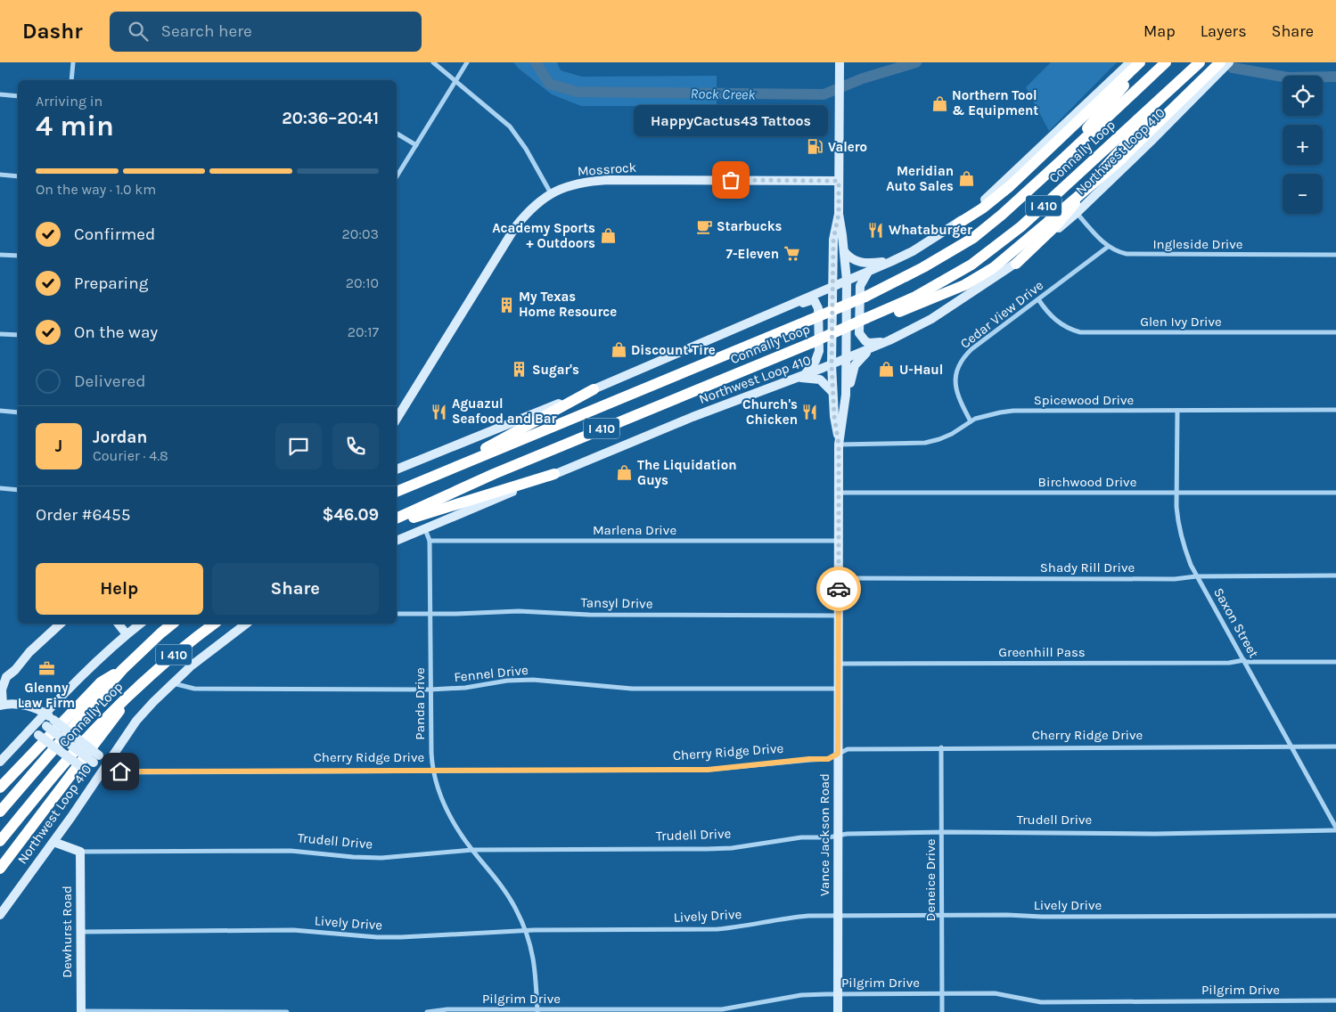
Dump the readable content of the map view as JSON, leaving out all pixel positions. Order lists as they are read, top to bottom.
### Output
{
  "streets": {
    "highway": ["Connally Loop", "I 410"],
    "main road": [
      "Northwest Loop 410",
      "Mossrock",
      "Cherry Ridge Drive",
      "Trudell Drive",
      "Vance Jackson Road",
      "Dewhurst Road"
    ],
    "street": [
      "Ingleside Drive",
      "Cedar View Drive",
      "Glen Ivy Drive",
      "Spicewood Drive",
      "Birchwood Drive",
      "Marlena Drive",
      "Shady Rill Drive",
      "Tansyl Drive",
      "Saxon Street",
      "Greenhill Pass",
      "Fennel Drive",
      "Panda Drive",
      "Deneice Drive",
      "Lively Drive",
      "Pilgrim Drive"
    ]
  },
  "crossings": [
    ["Northwest Loop 410", "Ingleside Drive"],
    ["Northwest Loop 410", "Fennel Drive"],
    ["Northwest Loop 410", "Panda Drive"],
    ["Northwest Loop 410", "Cherry Ridge Drive"],
    ["Northwest Loop 410", "Trudell Drive"],
    ["Northwest Loop 410", "Vance Jackson Road"],
    ["Mossrock", "Vance Jackson Road"],
    ["Ingleside Drive", "Cedar View Drive"],
    ["Cedar View Drive", "Glen Ivy Drive"],
    ["Cedar View Drive", "Spicewood Drive"],
    ["Spicewood Drive", "Saxon Street"],
    ["Spicewood Drive", "Vance Jackson Road"],
    ["Birchwood Drive", "Saxon Street"],
    ["Birchwood Drive", "Vance Jackson Road"],
    ["Marlena Drive", "Panda Drive"],
    ["Marlena Drive", "Vance Jackson Road"],
    ["Shady Rill Drive", "Saxon Street"],
    ["Shady Rill Drive", "Vance Jackson Road"],
    ["Tansyl Drive", "Panda Drive"],
    ["Tansyl Drive", "Vance Jackson Road"],
    ["Saxon Street", "Greenhill Pass"],
    ["Saxon Street", "Cherry Ridge Drive"],
    ["Saxon Street", "Trudell Drive"],
    ["Greenhill Pass", "Vance Jackson Road"],
    ["Fennel Drive", "Panda Drive"],
    ["Fennel Drive", "Vance Jackson Road"],
    ["Panda Drive", "Cherry Ridge Drive"],
    ["Panda Drive", "Trudell Drive"],
    ["Panda Drive", "Lively Drive"],
    ["Panda Drive", "Pilgrim Drive"],
    ["Cherry Ridge Drive", "Vance Jackson Road"],
    ["Cherry Ridge Drive", "Deneice Drive"],
    ["Trudell Drive", "Vance Jackson Road"],
    ["Trudell Drive", "Deneice Drive"],
    ["Trudell Drive", "Dewhurst Road"],
    ["Vance Jackson Road", "Lively Drive"],
    ["Vance Jackson Road", "Pilgrim Drive"],
    ["Deneice Drive", "Lively Drive"],
    ["Deneice Drive", "Pilgrim Drive"],
    ["Lively Drive", "Dewhurst Road"]
  ],
  "water": ["Rock Creek"],
  "places": {
    "shop": [
      "Northern Tool & Equipment",
      "Meridian Auto Sales",
      "Academy Sports + Outdoors",
      "Discount Tire",
      "U-Haul",
      "The Liquidation Guys"
    ],
    "fuel station": ["Valero"],
    "other": ["HappyCactus43 Tattoos"],
    "cafe": ["Starbucks"],
    "restaurant": ["Whataburger", "Aguazul Seafood and Bar", "Church's Chicken"],
    "supermarket": ["7-Eleven"],
    "building": ["My Texas Home Resource", "Sugar's"],
    "office": ["Glenny Law Firm"]
  },
  "page": {
    "header": "Dashr",
    "search": "Search here",
    "nav": ["Map", "Layers", "Share"],
    "map_buttons": ["+", "−"],
    "heading": ["4 min", "Arriving in", "20:36–20:41"],
    "panel": [
      "Jordan",
      "Courier · 4.8",
      "Order #6455",
      "$46.09"
    ],
    "bubble": "HappyCactus43 Tattoos",
    "bar": "On the way · 1.0 km",
    "list": [
      ["Confirmed", "20:03"],
      ["Preparing", "20:10"],
      ["On the way", "20:17"],
      "Delivered"
    ],
    "round": "J",
    "buttons": ["Help", "Share"]
  }
}
